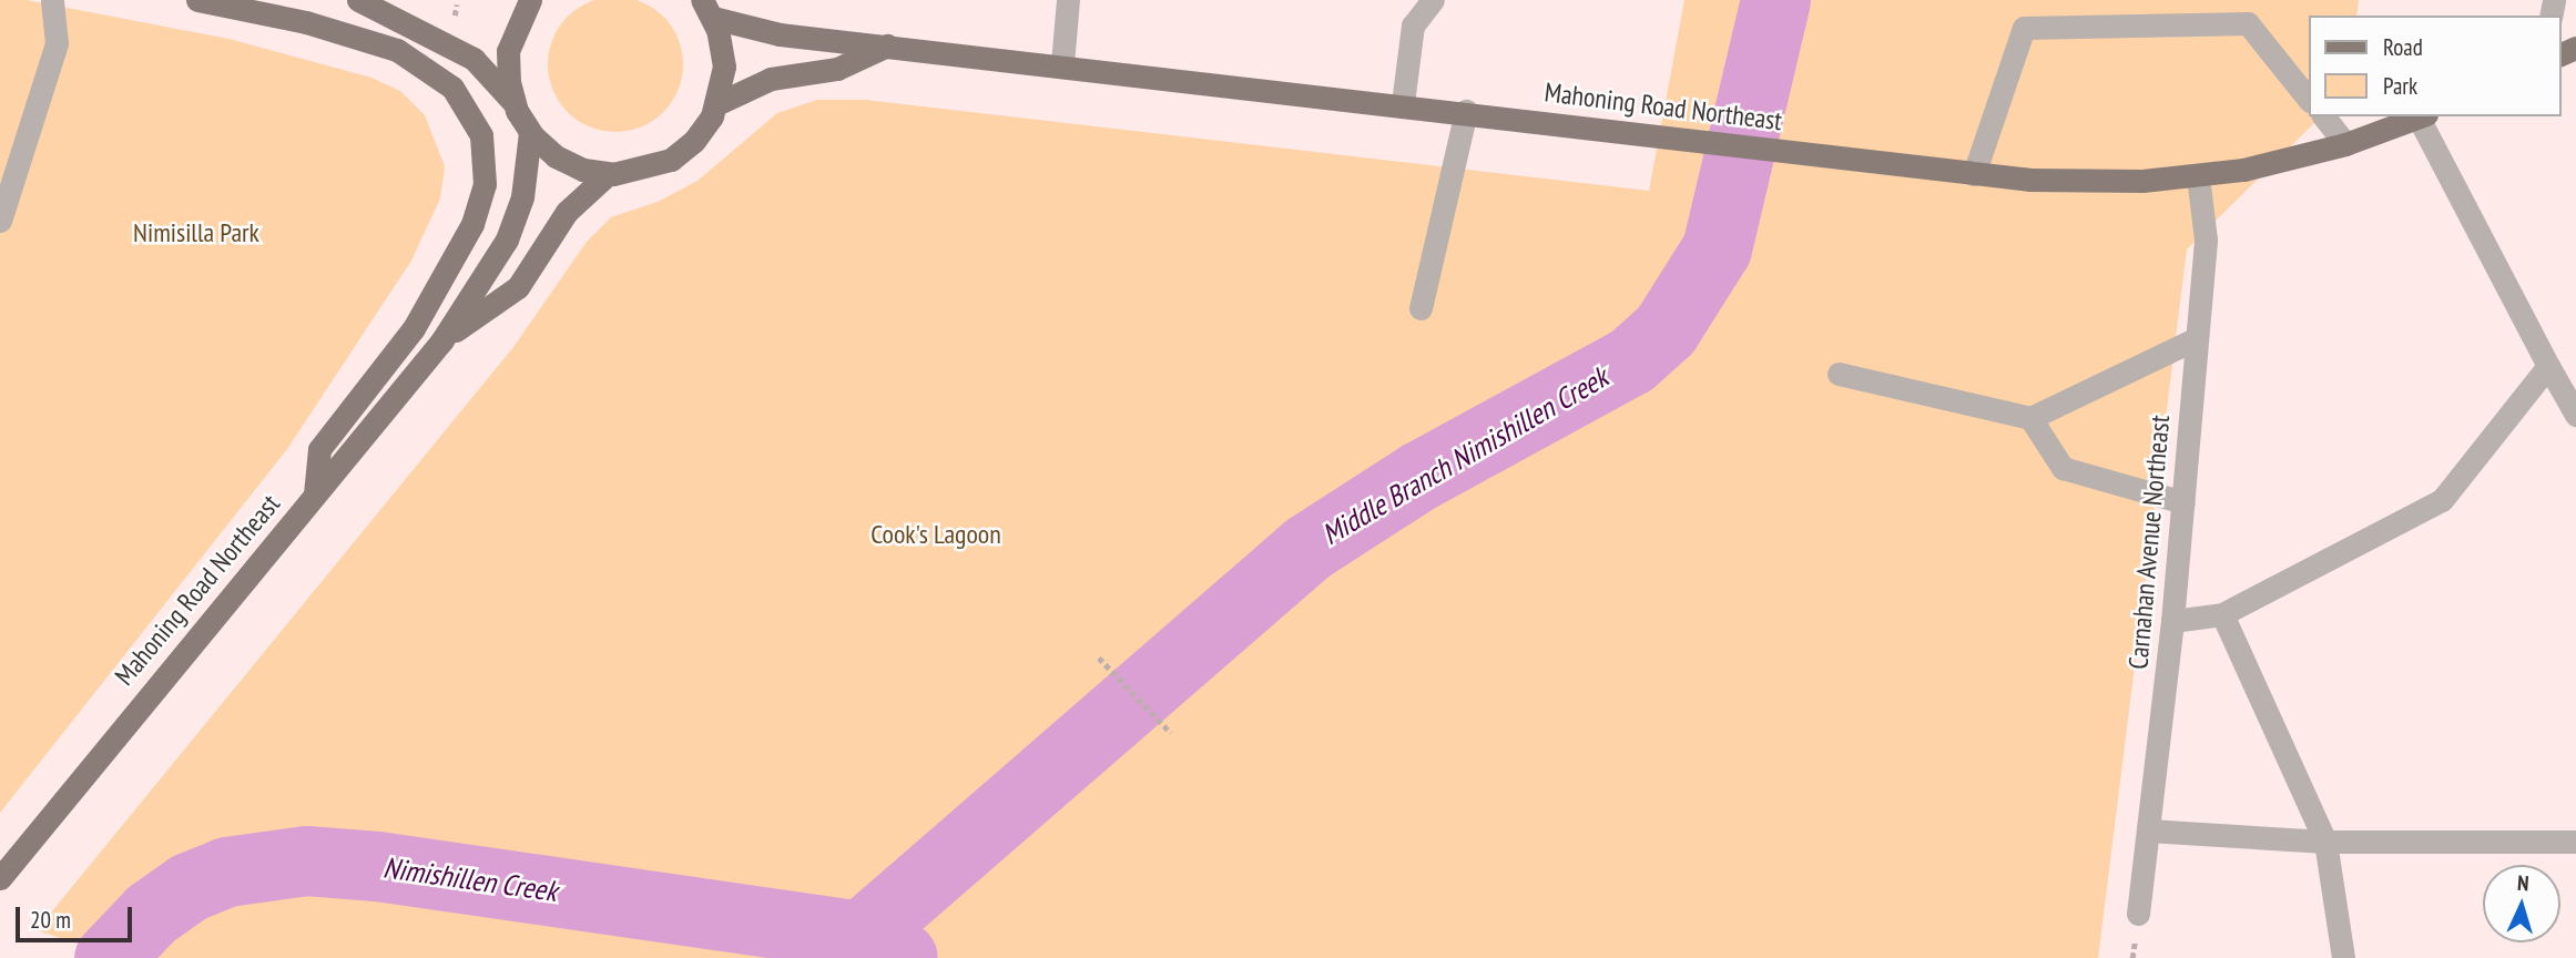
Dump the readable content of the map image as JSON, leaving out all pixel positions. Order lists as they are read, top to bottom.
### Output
{
  "streets": {
    "main road": ["Mahoning Road Northeast"],
    "street": ["Carnahan Avenue Northeast"]
  },
  "crossings": [
    ["Mahoning Road Northeast", "Carnahan Avenue Northeast"]
  ],
  "water": ["Middle Branch Nimishillen Creek", "Nimishillen Creek"],
  "parks": ["Nimisilla Park", "Cook's Lagoon"],
  "legend": ["Road", "Park"],
  "scale_bar": "20 m",
  "north": "top"
}
